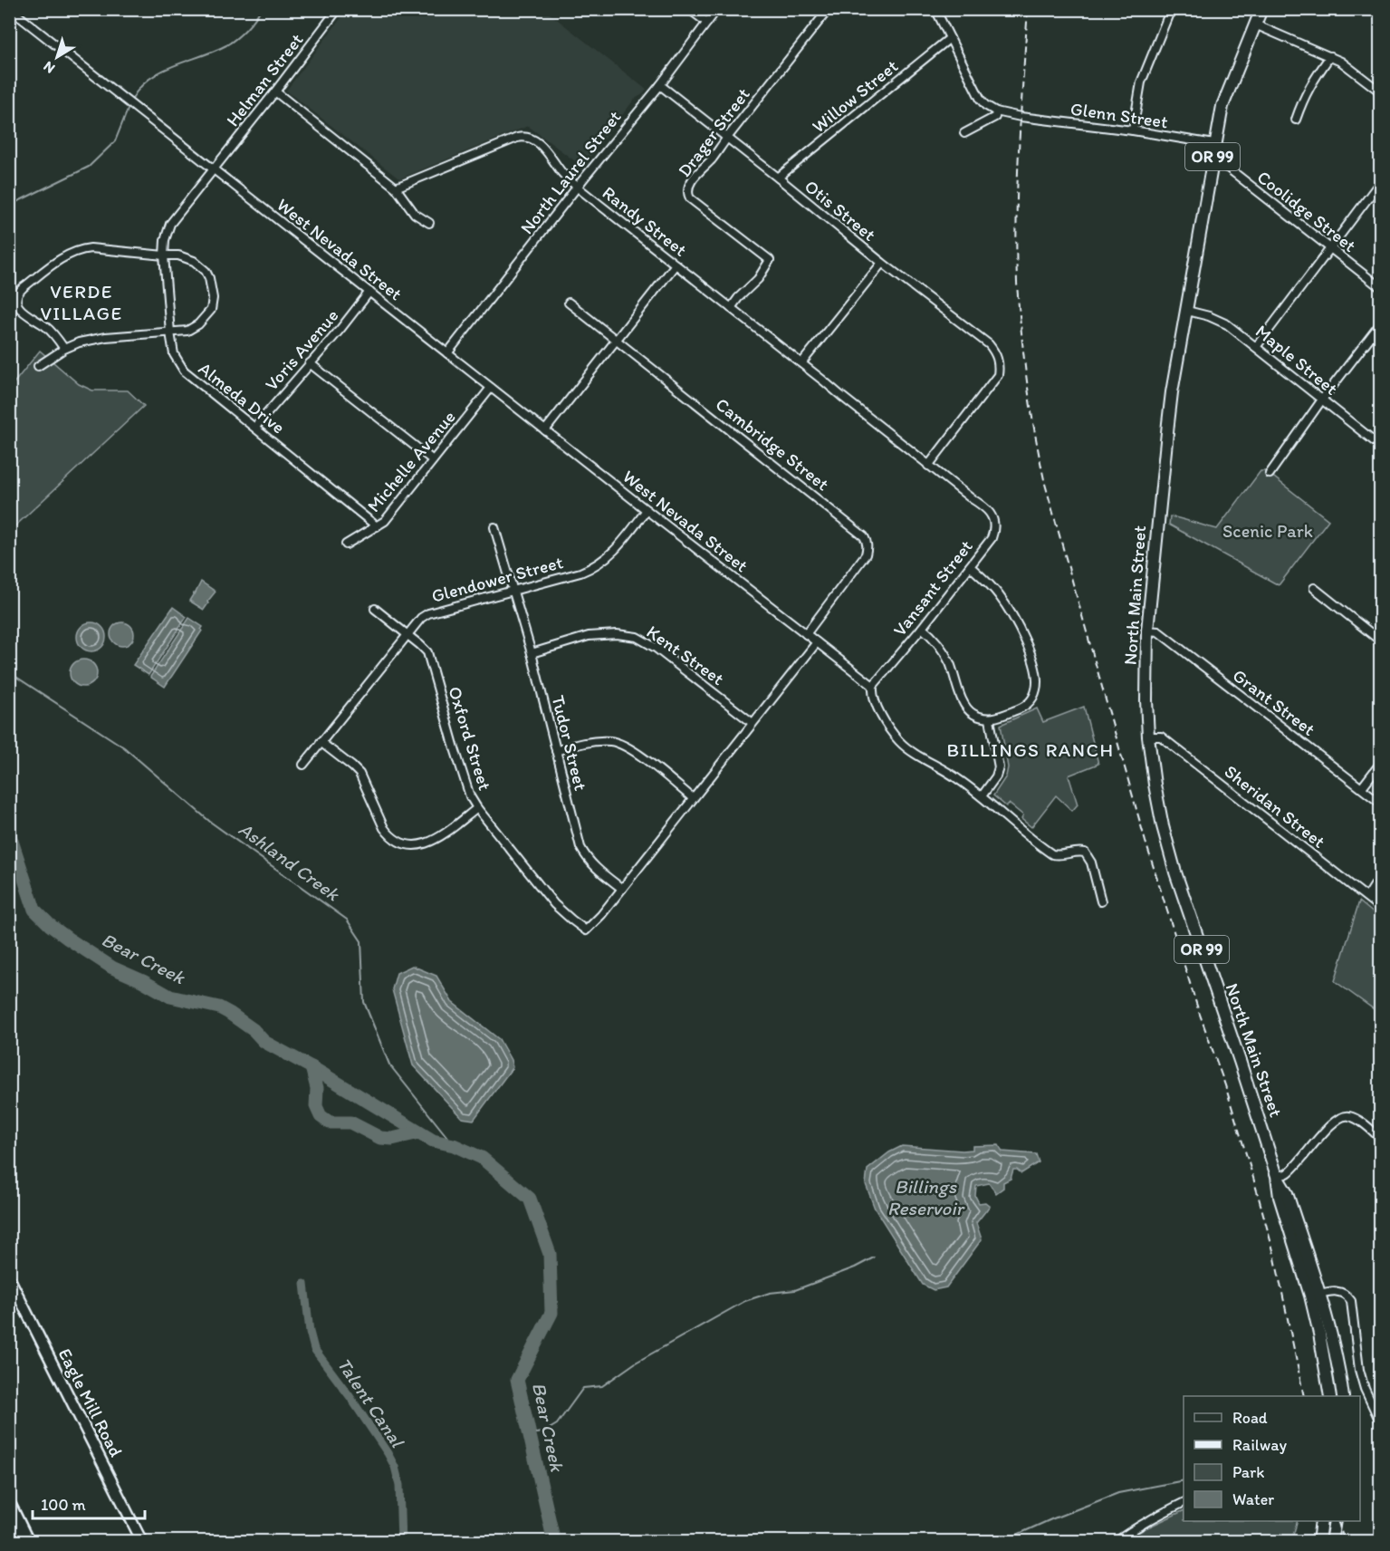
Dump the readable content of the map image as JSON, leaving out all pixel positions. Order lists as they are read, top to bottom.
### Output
{
  "streets": {
    "main road": ["OR 99", "North Main Street"],
    "street": [
      "Helman Street",
      "Willow Street",
      "Glenn Street",
      "Drager Street",
      "North Laurel Street",
      "Otis Street",
      "Coolidge Street",
      "Randy Street",
      "West Nevada Street",
      "Voris Avenue",
      "Maple Street",
      "Almeda Drive",
      "Cambridge Street",
      "Michelle Avenue",
      "Glendower Street",
      "Vansant Street",
      "Kent Street",
      "Grant Street",
      "Oxford Street",
      "Tudor Street",
      "Sheridan Street",
      "Eagle Mill Road"
    ]
  },
  "crossings": [
    ["Helman Street", "West Nevada Street"],
    ["Helman Street", "Almeda Drive"],
    ["Willow Street", "Glenn Street"],
    ["Willow Street", "Otis Street"],
    ["Glenn Street", "North Main Street"],
    ["Drager Street", "Otis Street"],
    ["Drager Street", "Randy Street"],
    ["OR 99", "North Main Street"],
    ["North Laurel Street", "Otis Street"],
    ["North Laurel Street", "Randy Street"],
    ["North Laurel Street", "West Nevada Street"],
    ["Otis Street", "Randy Street"],
    ["Coolidge Street", "North Main Street"],
    ["Randy Street", "Vansant Street"],
    ["West Nevada Street", "Voris Avenue"],
    ["West Nevada Street", "Almeda Drive"],
    ["West Nevada Street", "Cambridge Street"],
    ["West Nevada Street", "Michelle Avenue"],
    ["West Nevada Street", "Glendower Street"],
    ["West Nevada Street", "Vansant Street"],
    ["Voris Avenue", "Almeda Drive"],
    ["Maple Street", "North Main Street"],
    ["Almeda Drive", "Michelle Avenue"],
    ["Glendower Street", "Oxford Street"],
    ["Glendower Street", "Tudor Street"],
    ["North Main Street", "Grant Street"],
    ["North Main Street", "Sheridan Street"],
    ["Kent Street", "Tudor Street"],
    ["Oxford Street", "Tudor Street"]
  ],
  "districts": ["VERDE VILLAGE", "BILLINGS RANCH"],
  "water": [
    "Ashland Creek",
    "Bear Creek",
    "Billings Reservoir",
    "Talent Canal"
  ],
  "parks": ["Scenic Park"],
  "legend": [
    "Road",
    "Railway",
    "Park",
    "Water"
  ],
  "scale_bar": "100 m",
  "north": "bottom left"
}
